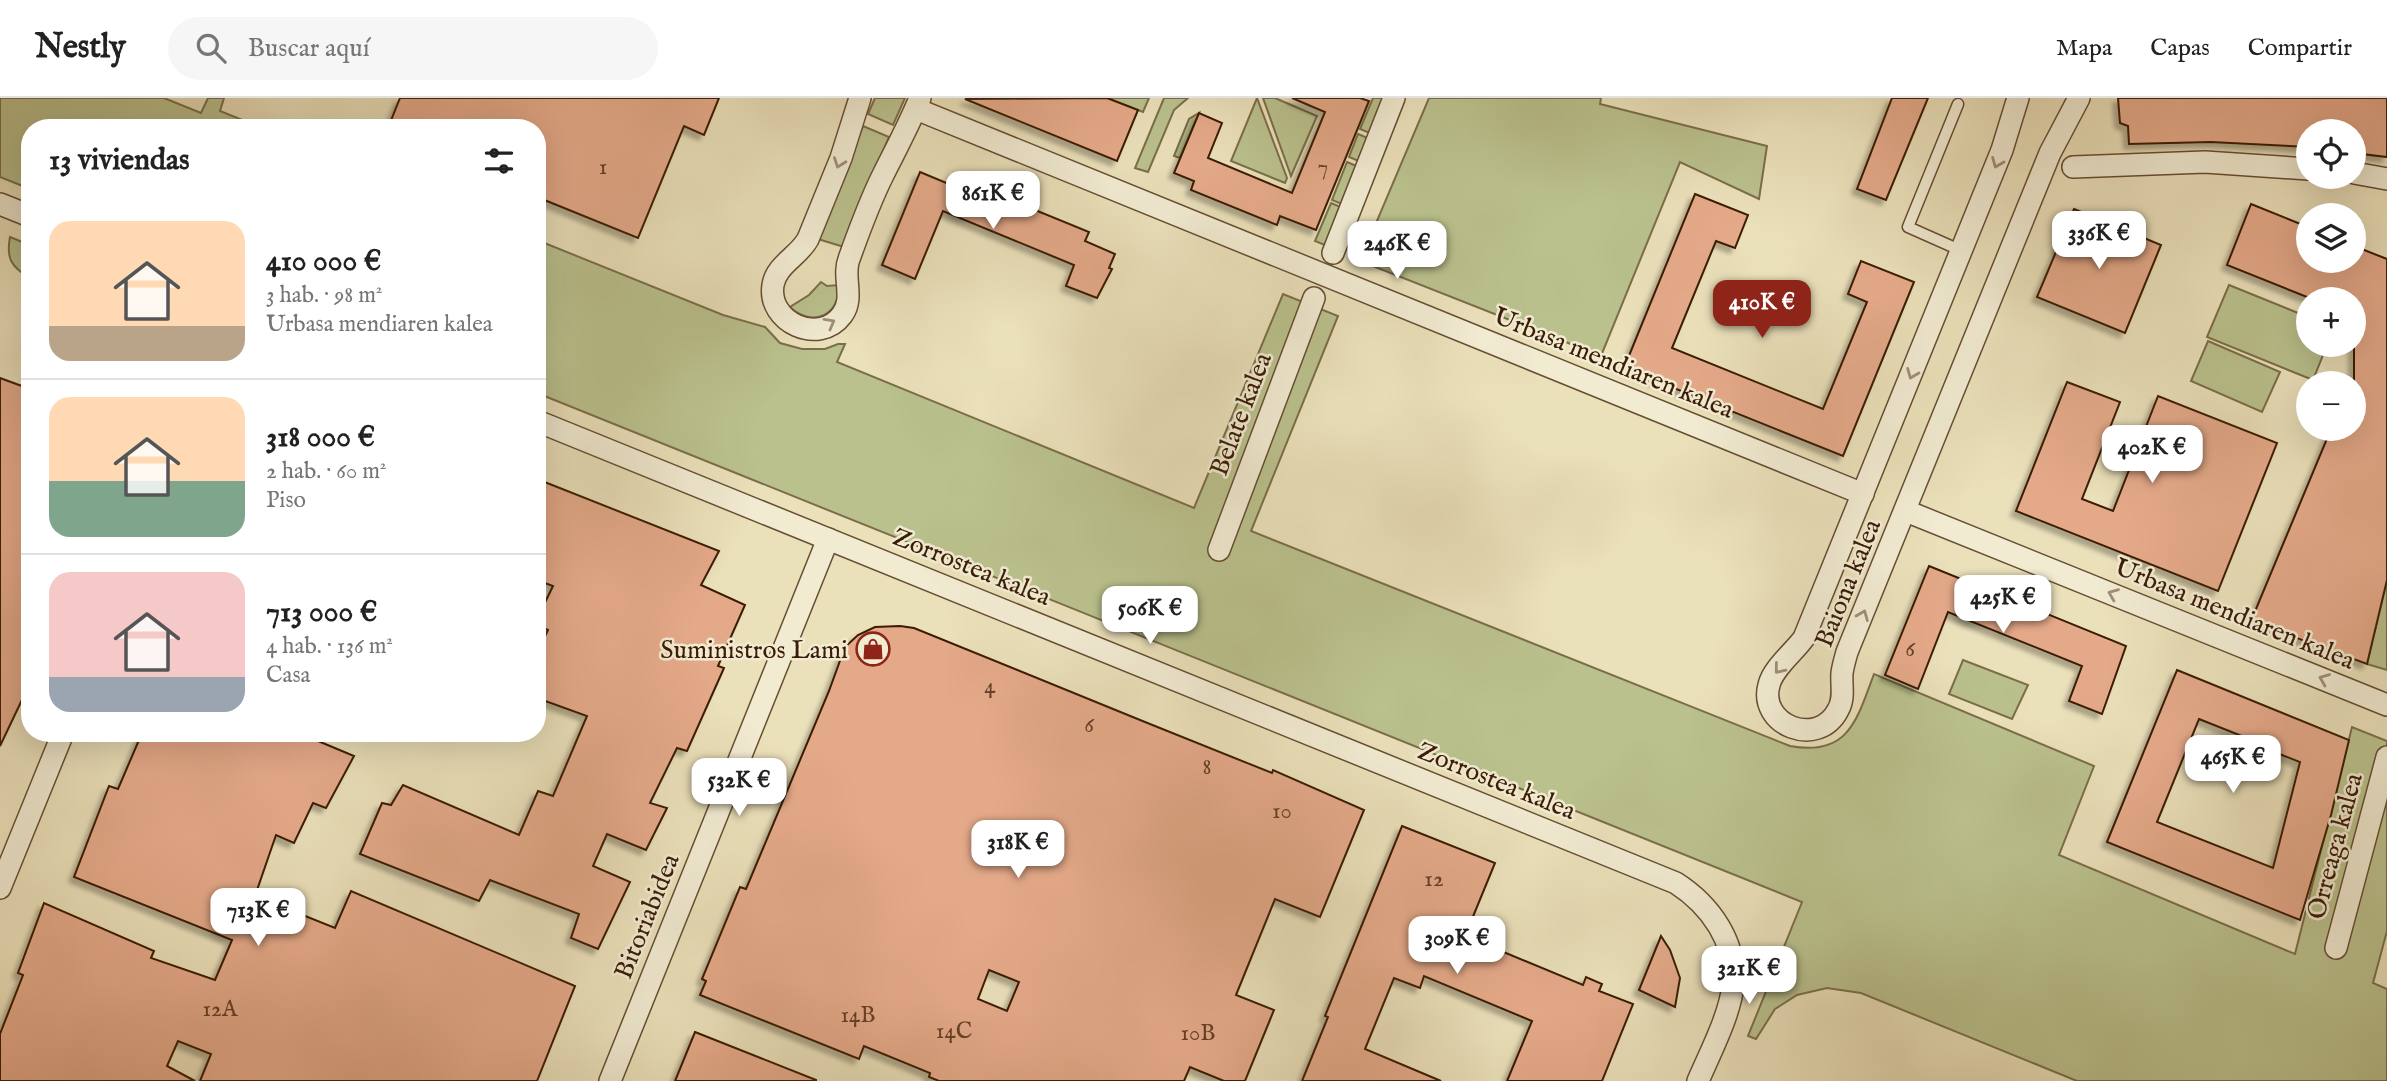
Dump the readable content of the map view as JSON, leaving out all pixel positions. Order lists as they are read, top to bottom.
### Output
{
  "streets": {
    "street": [
      "Urbasa mendiaren kalea",
      "Belate kalea",
      "Zorrostea kalea",
      "Baiona kalea",
      "Orreaga kalea",
      "Bitoriabidea"
    ]
  },
  "crossings": [
    ["Urbasa mendiaren kalea", "Baiona kalea"],
    ["Zorrostea kalea", "Bitoriabidea"]
  ],
  "places": {
    "shop": ["Suministros Lami"]
  },
  "house_numbers": [
    "1",
    "7",
    "6",
    "4",
    "6",
    "8",
    "10",
    "12",
    "12A",
    "14B",
    "14C",
    "10B"
  ],
  "page": {
    "header": "Nestly",
    "search": "Buscar aquí",
    "nav": ["Mapa", "Capas", "Compartir"],
    "map_buttons": ["+", "−"],
    "heading": "13 viviendas",
    "price": [
      "861K €",
      "336K €",
      "246K €",
      "410K €",
      "402K €",
      "425K €",
      "506K €",
      "465K €",
      "532K €",
      "318K €",
      "713K €",
      "309K €",
      "321K €"
    ],
    "list": [
      {
        "name": "410 000 €",
        "note": "3 hab. · 98 m² · Urbasa mendiaren kalea"
      },
      {
        "name": "318 000 €",
        "note": "2 hab. · 60 m² · Piso"
      },
      {
        "name": "713 000 €",
        "note": "4 hab. · 136 m² · Casa"
      }
    ]
  }
}
